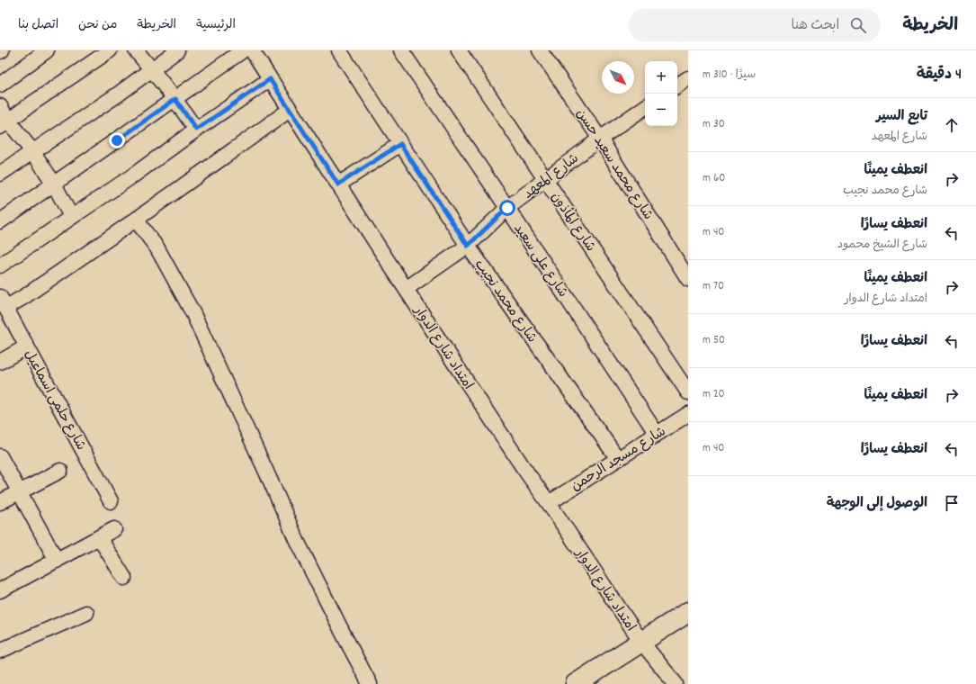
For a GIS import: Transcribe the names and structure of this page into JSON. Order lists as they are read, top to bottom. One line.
{"streets":{"street":["شارع محمد سعيد حسن","شارع المعهد","شارع المأذون","شارع على سعيد","شارع محمد نجيب","امتداد شارع الدوار","شارع حلمى اسماعيل","شارع مسجد الرحمن"]},"crossings":[["شارع محمد سعيد حسن","شارع المعهد"],["شارع المعهد","شارع المأذون"],["شارع المعهد","شارع على سعيد"],["شارع المعهد","شارع محمد نجيب"],["شارع المعهد","امتداد شارع الدوار"],["شارع على سعيد","شارع مسجد الرحمن"],["شارع محمد نجيب","شارع مسجد الرحمن"],["امتداد شارع الدوار","شارع مسجد الرحمن"]],"north":"bottom right","page":{"header":"الخريطة","search":"ابحث هنا","nav":["الرئيسية","الخريطة","من نحن","اتصل بنا"],"heading":["4 دقيقة","سيرًا · 310 m"],"map_buttons":["+","−"],"list":[["تابع السير","شارع المعهد","30 m"],["انعطف يمينًا","شارع محمد نجيب","60 m"],["انعطف يسارًا","شارع الشيخ محمود","40 m"],["انعطف يمينًا","امتداد شارع الدوار","70 m"],["انعطف يسارًا","50 m"],["انعطف يمينًا","20 m"],["انعطف يسارًا","40 m"],"الوصول إلى الوجهة"]}}
